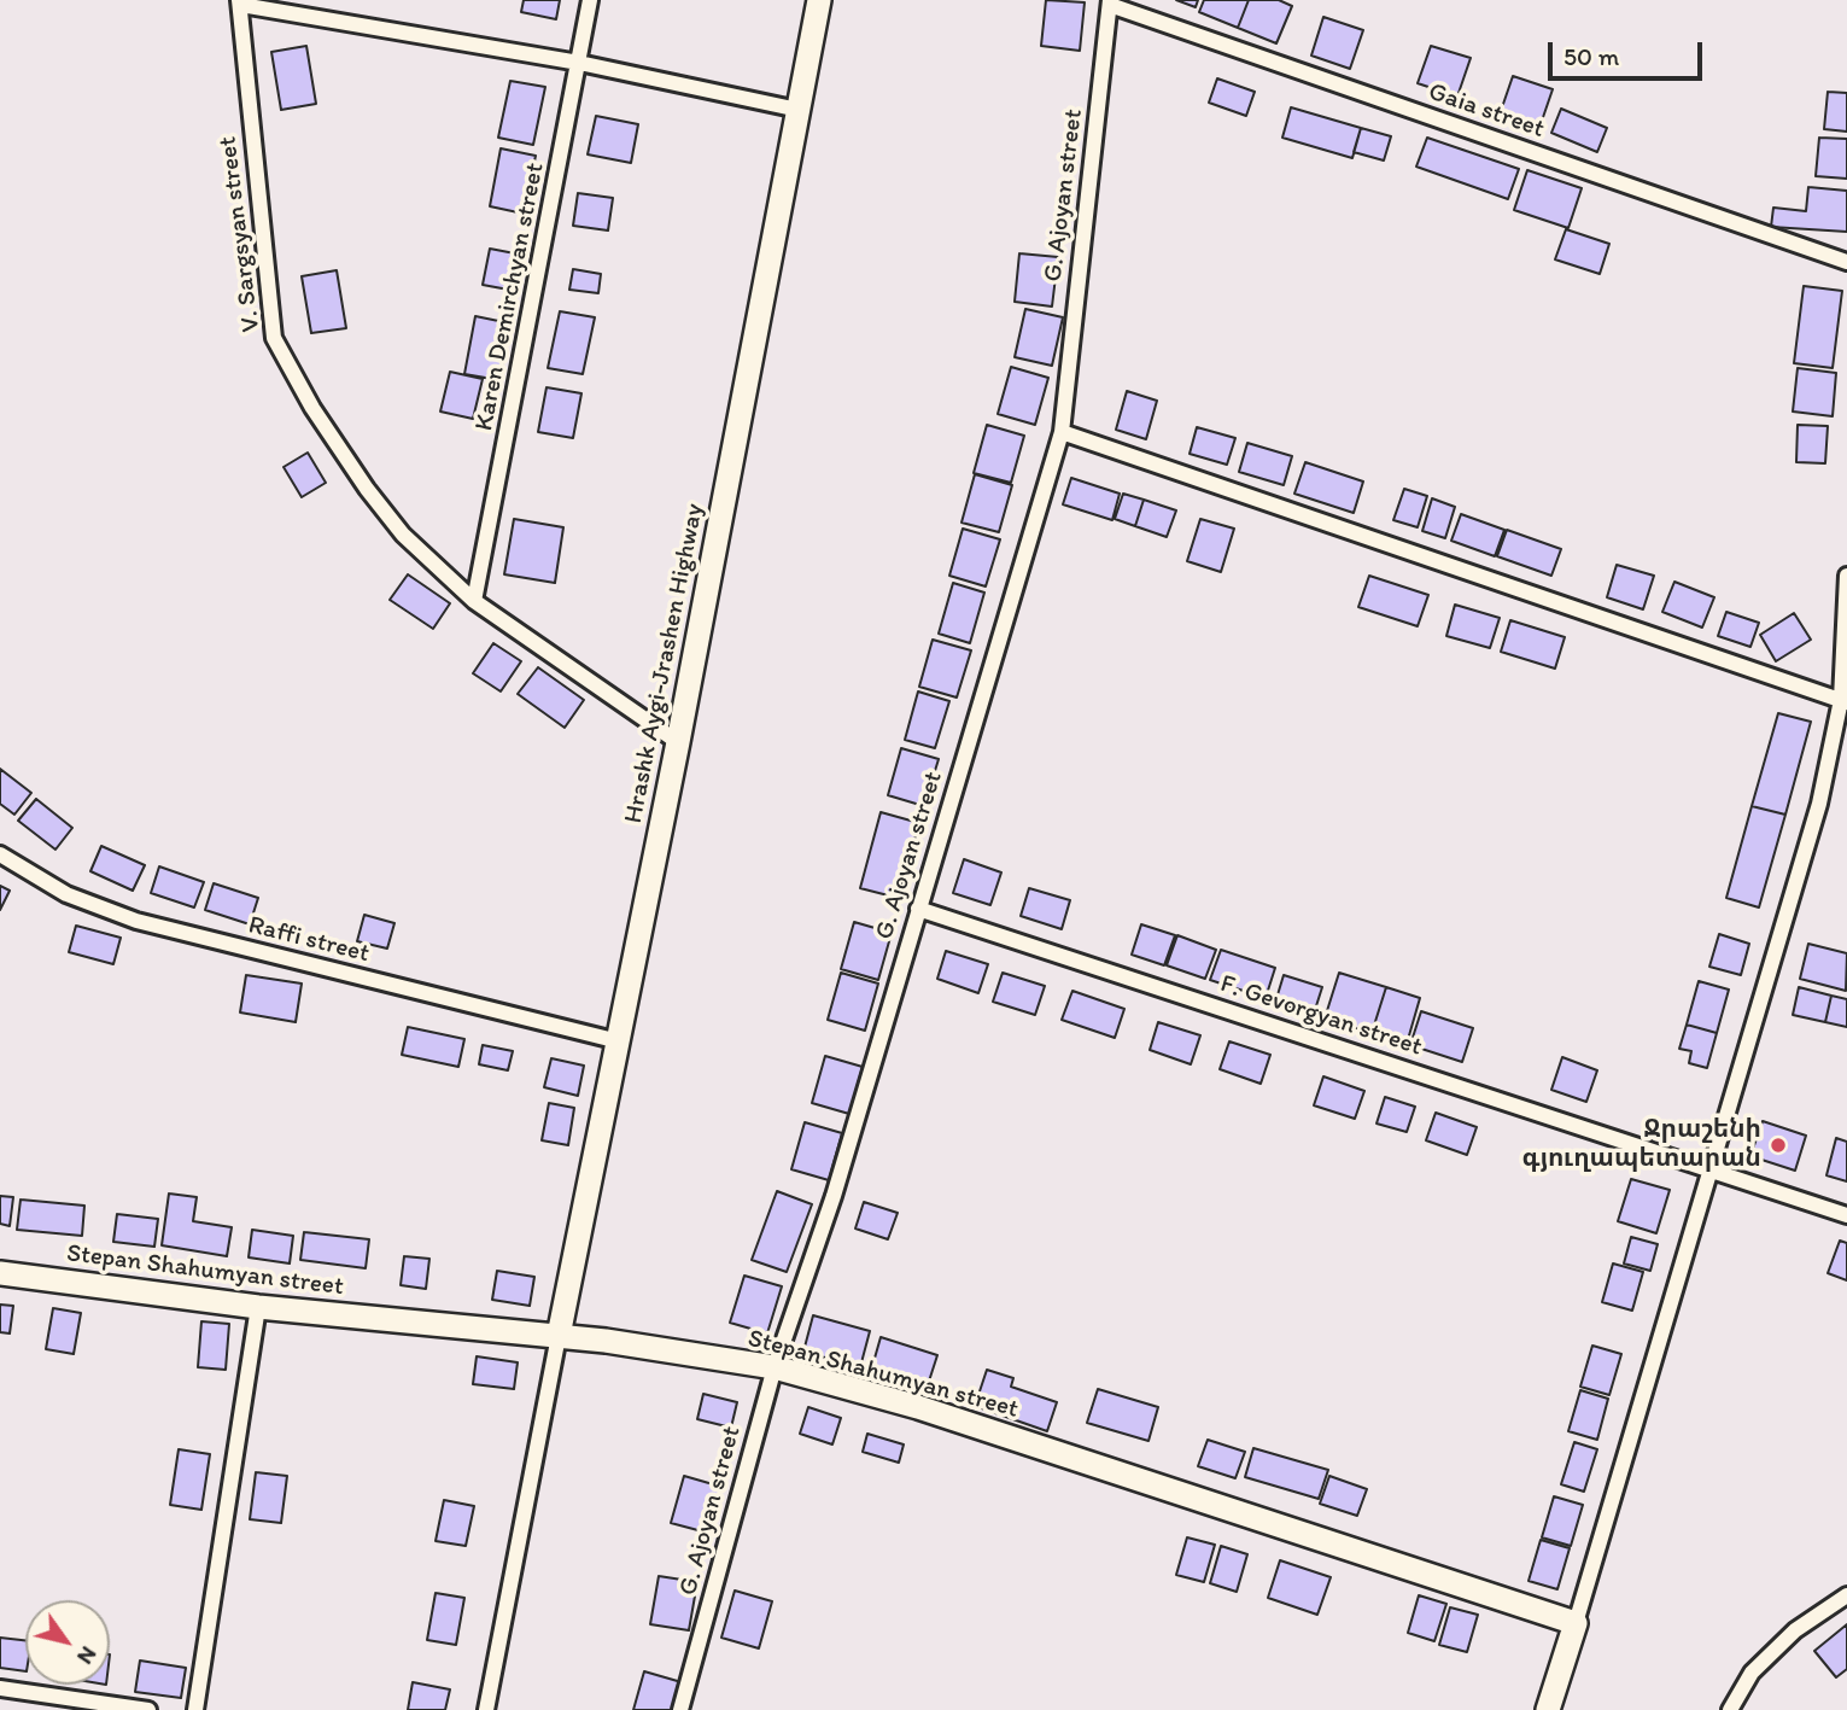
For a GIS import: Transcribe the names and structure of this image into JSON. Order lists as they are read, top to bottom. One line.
{"streets":{"main road":["Hrashk Aygi-Jrashen Highway","Stepan Shahumyan street"],"street":["Gaia street","G. Ajoyan street","V. Sargsyan street","Karen Demirchyan street","Raffi street","F. Gevorgyan street"]},"crossings":[["Gaia street","G. Ajoyan street"],["G. Ajoyan street","F. Gevorgyan street"],["G. Ajoyan street","Stepan Shahumyan street"],["V. Sargsyan street","Karen Demirchyan street"],["V. Sargsyan street","Hrashk Aygi-Jrashen Highway"],["Hrashk Aygi-Jrashen Highway","Raffi street"],["Hrashk Aygi-Jrashen Highway","Stepan Shahumyan street"]],"places":["Ջրաշենի գյուղապետարան"],"scale_bar":"50 m","north":"bottom right"}
